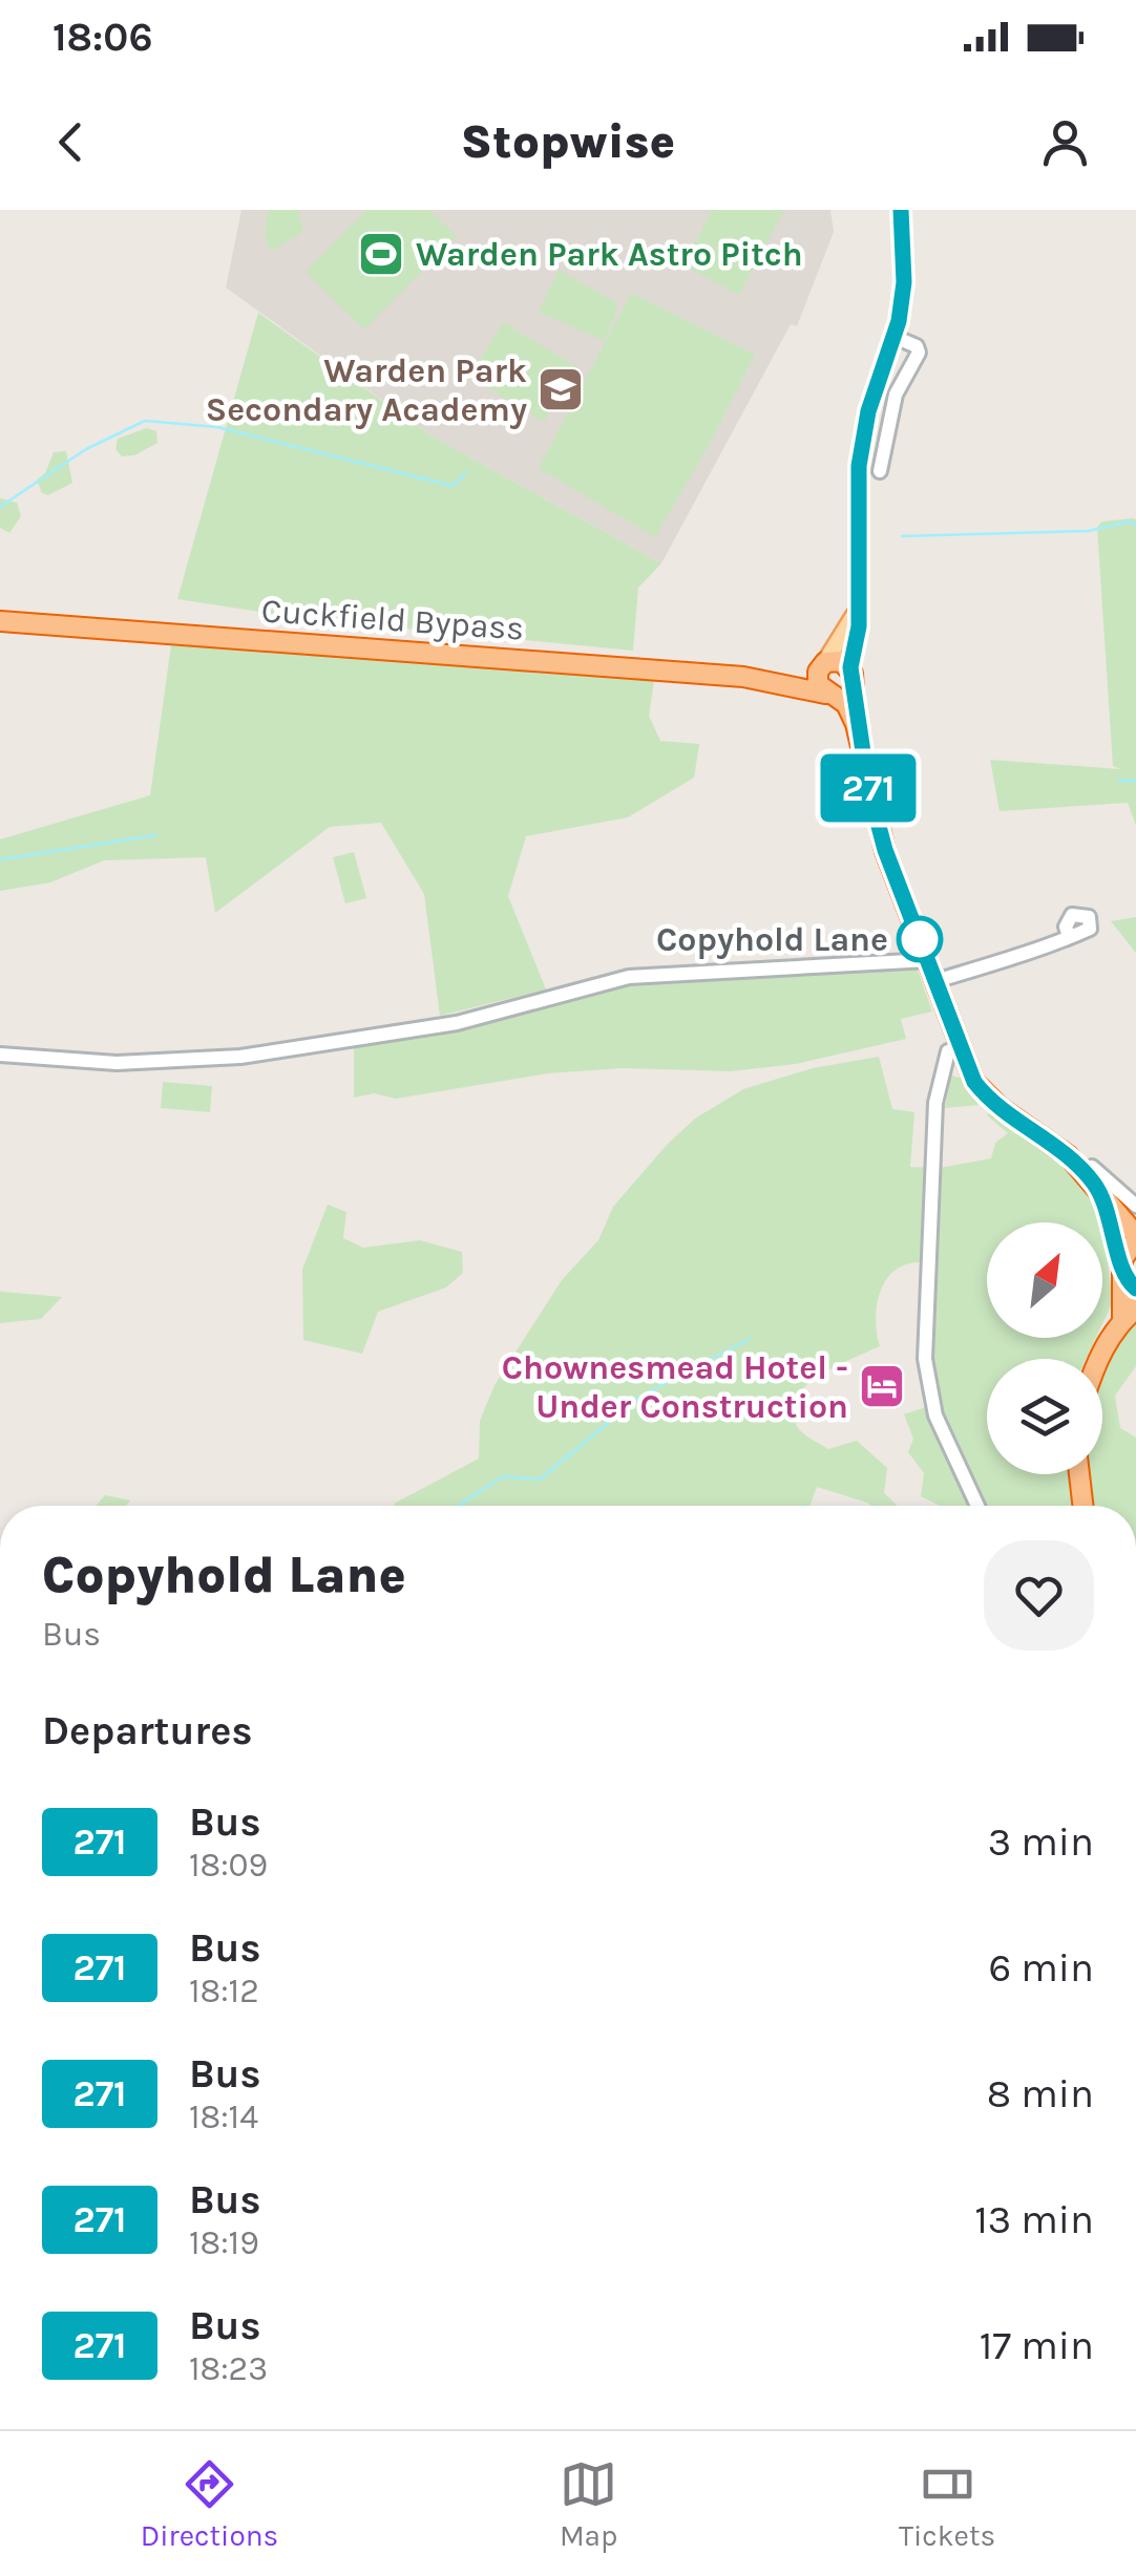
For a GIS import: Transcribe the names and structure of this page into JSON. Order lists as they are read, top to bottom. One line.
{"streets":{"highway":["Cuckfield Bypass"]},"places":{"sports":["Warden Park Astro Pitch"],"school or university":["Warden Park Secondary Academy"],"other":["Copyhold Lane"],"hotel":["Chownesmead Hotel - Under Construction"]},"lines":["bus line 271"],"north":"top right","page":{"status":"18:06","header":"Stopwise","on_map":"271","heading":[["Copyhold Lane","Bus"],"Departures"],"list":[{"mark":"271","name":"Bus","note":"18:09","value":"3 min"},{"mark":"271","name":"Bus","note":"18:12","value":"6 min"},{"mark":"271","name":"Bus","note":"18:14","value":"8 min"},{"mark":"271","name":"Bus","note":"18:19","value":"13 min"},{"mark":"271","name":"Bus","note":"18:23","value":"17 min"}],"tabs":["Directions","Map","Tickets"]}}
